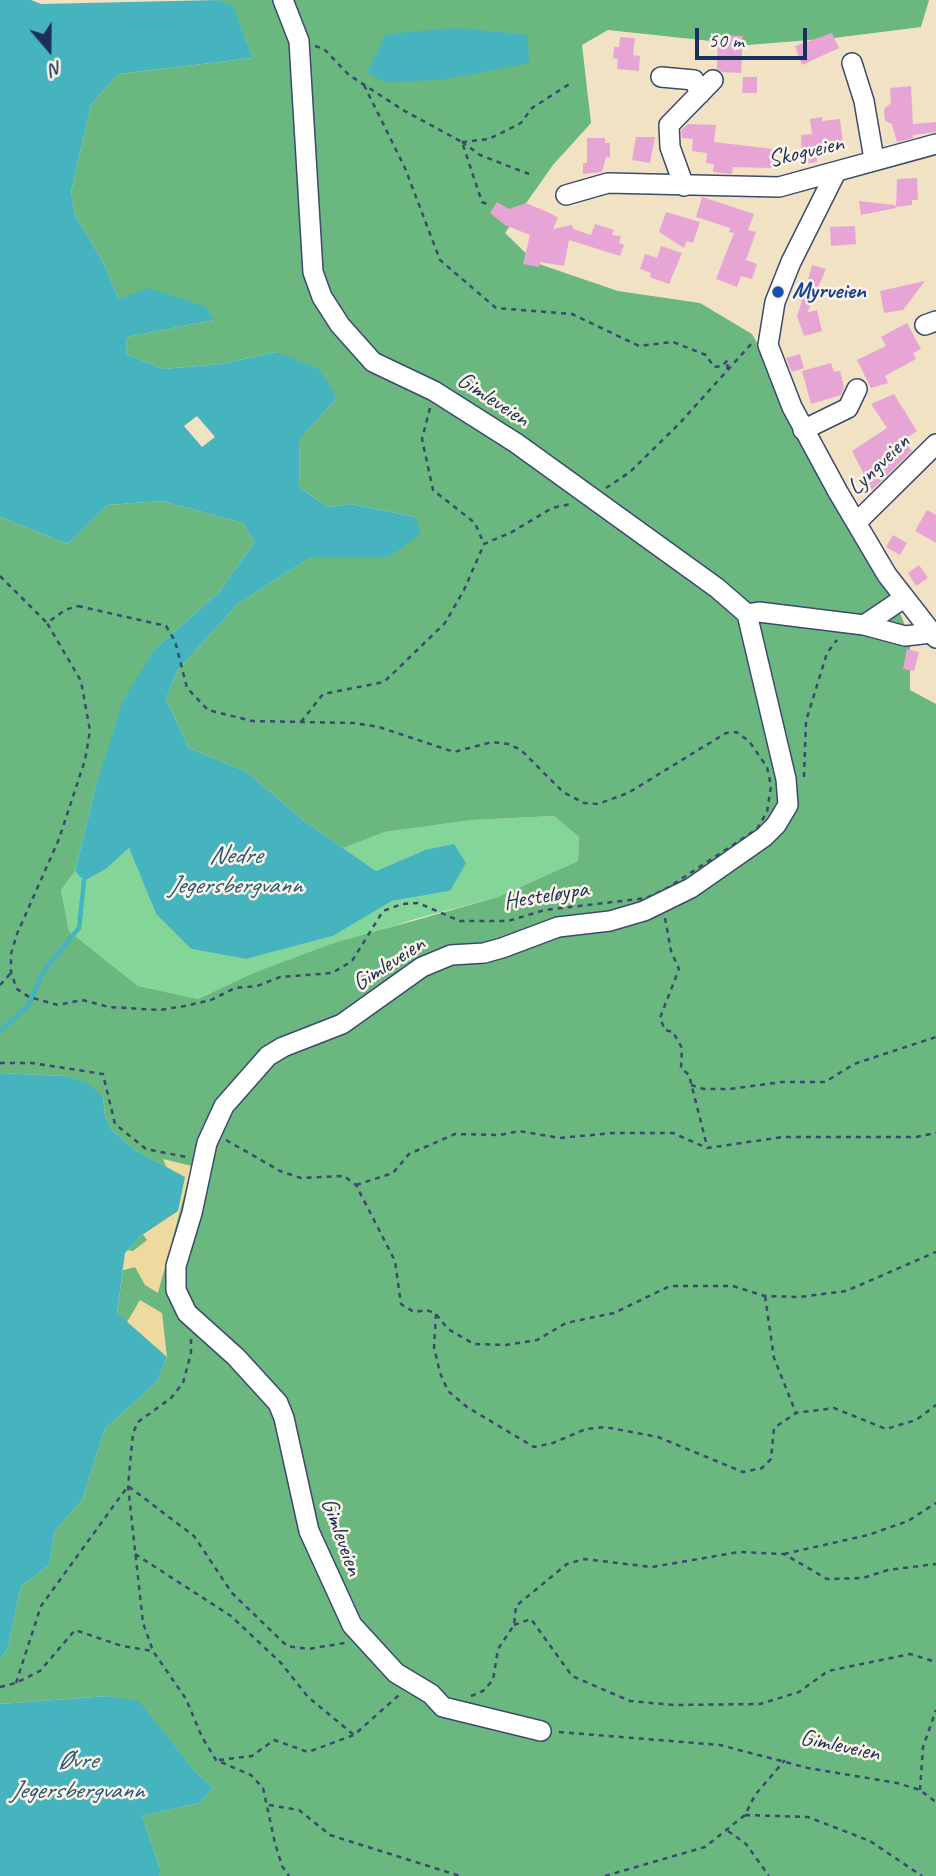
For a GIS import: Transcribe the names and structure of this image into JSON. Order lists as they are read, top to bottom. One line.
{"streets":{"street":["Skogveien","Gimleveien","Lyngveien"],"path":["Hesteløypa"]},"water":["Nedre Jegersbergvann","Øvre Jegersbergvann"],"places":["Myrveien"],"scale_bar":"50 m","north":"bottom"}
